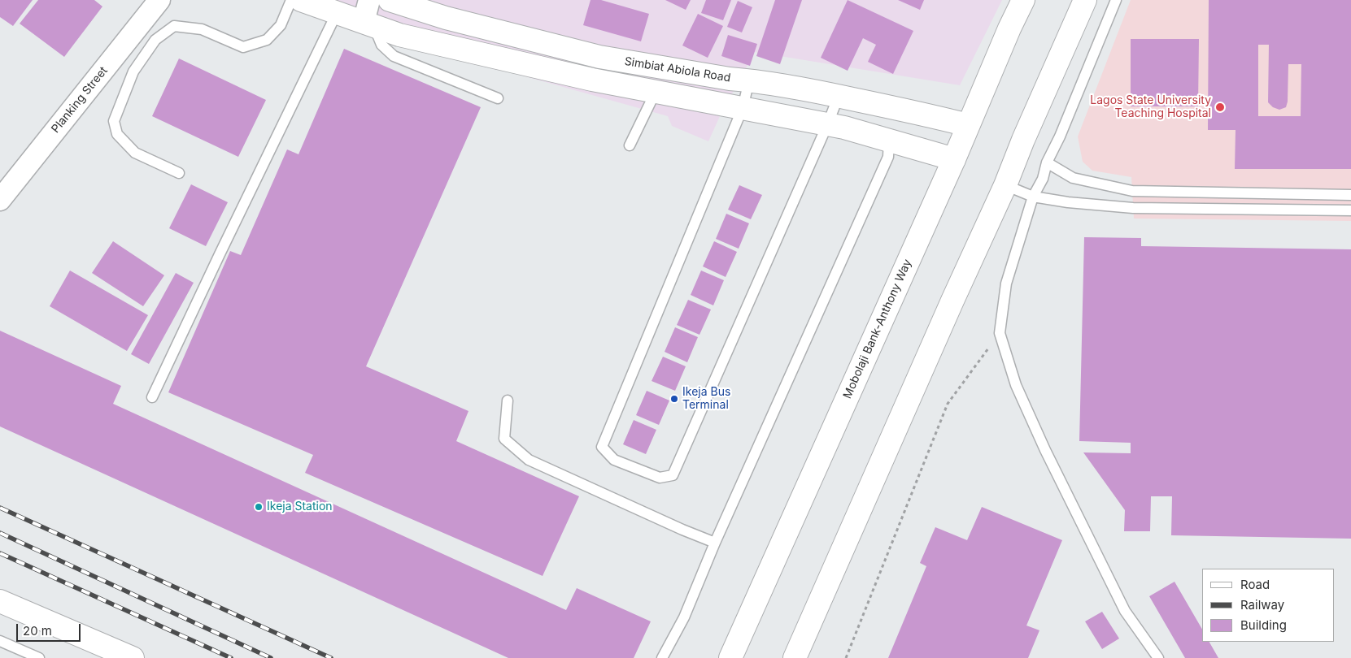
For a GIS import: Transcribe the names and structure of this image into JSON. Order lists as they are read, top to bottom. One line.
{"streets":{"main road":["Simbiat Abiola Road","Mobolaji Bank-Anthony Way"],"street":["Planking Street"]},"crossings":[["Simbiat Abiola Road","Mobolaji Bank-Anthony Way"]],"places":["Lagos State University Teaching Hospital","Ikeja Bus Terminal","Ikeja Station"],"legend":["Road","Railway","Building"],"scale_bar":"20 m"}
